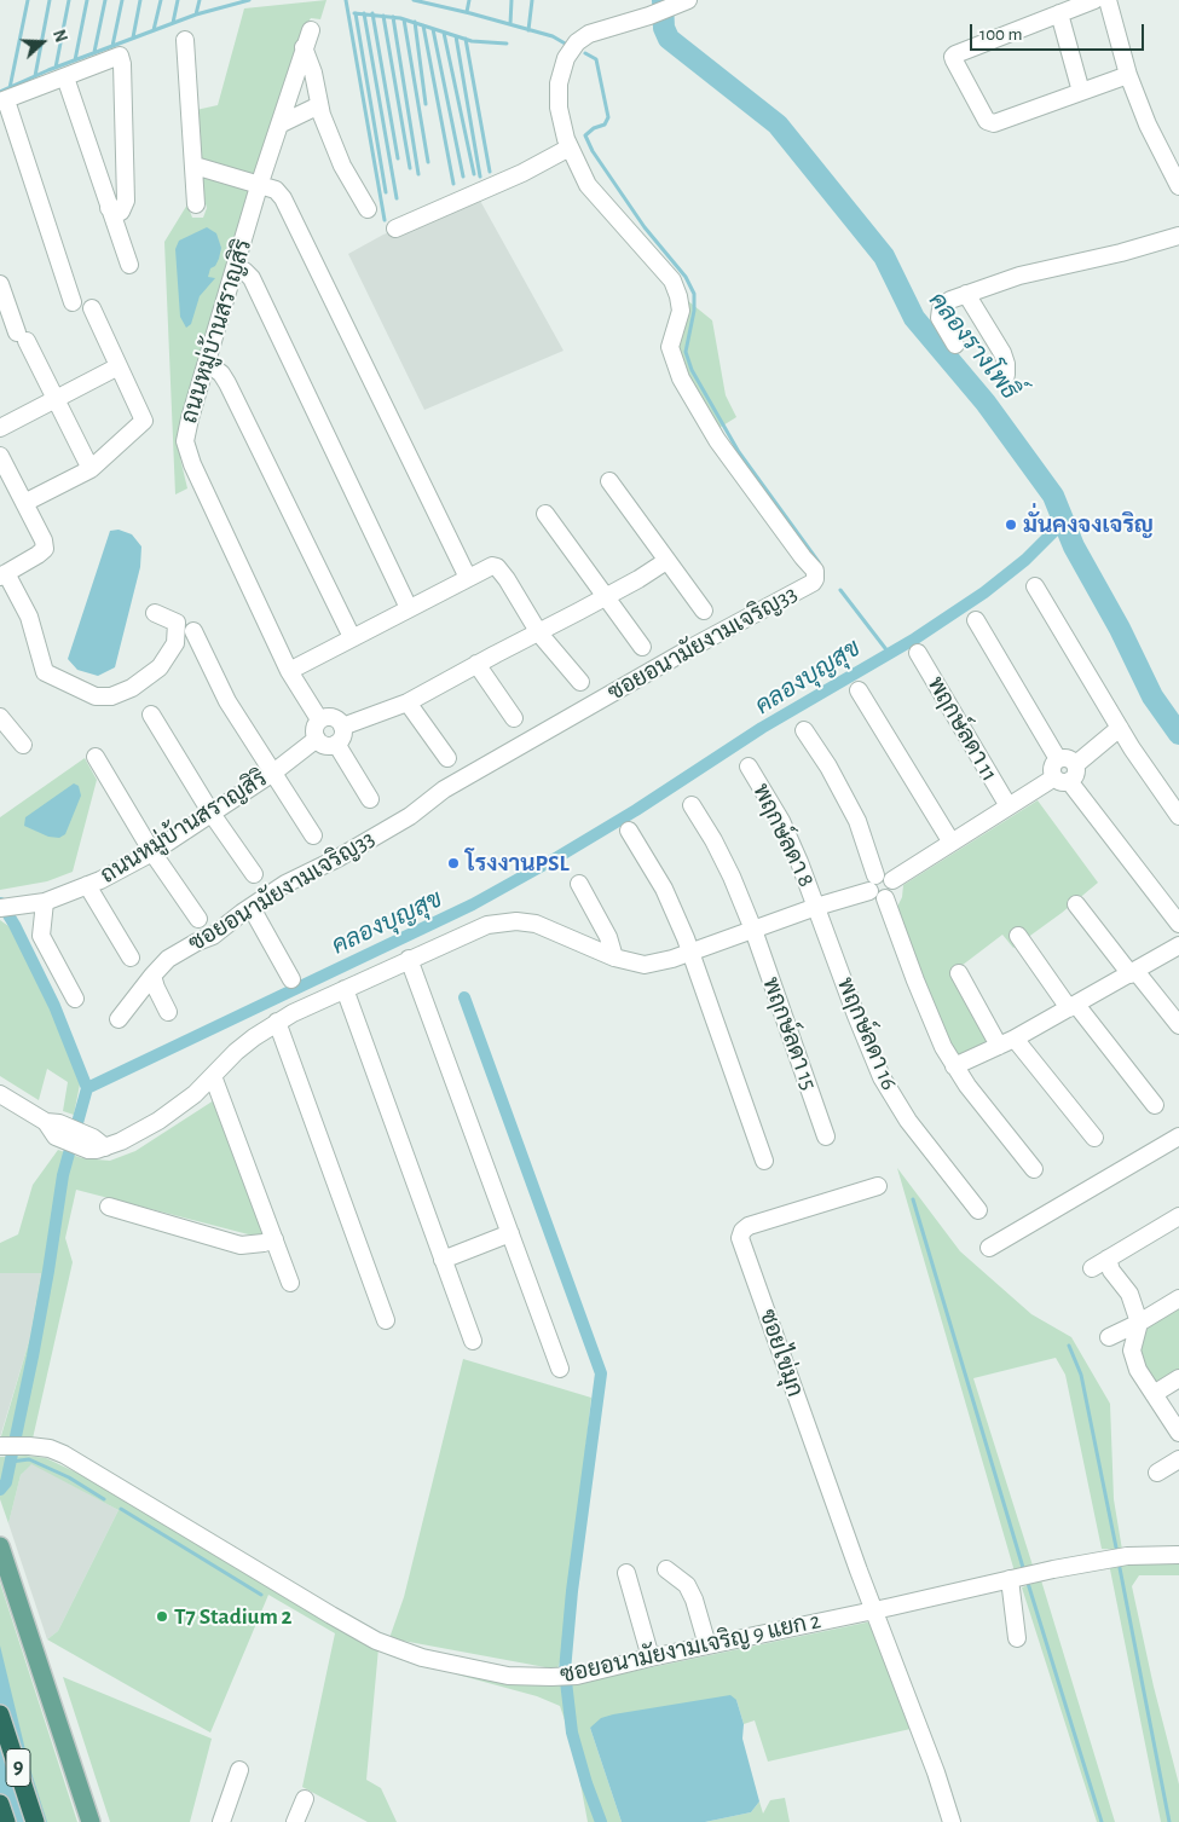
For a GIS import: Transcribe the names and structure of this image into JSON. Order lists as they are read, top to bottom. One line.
{"streets":{"highway":["9"],"street":["ถนนหมู่บ้านสราญสิริ","ซอยอนามัยงามเจริญ33","พฤกษ์ลดา 11","พฤกษ์ลดา 8","พฤกษ์ลดา 15","พฤกษ์ลดา 16","ซอยไข่มุก","ซอยอนามัยงามเจริญ 9 แยก 2"]},"crossings":[["พฤกษ์ลดา 8","พฤกษ์ลดา 16"],["ซอยไข่มุก","ซอยอนามัยงามเจริญ 9 แยก 2"]],"water":["คลองรางโพธิ์","คลองบุญสุข"],"places":["มั่นคงจงเจริญ","โรงงานPSL","T7 Stadium 2"],"scale_bar":"100 m","north":"right"}
